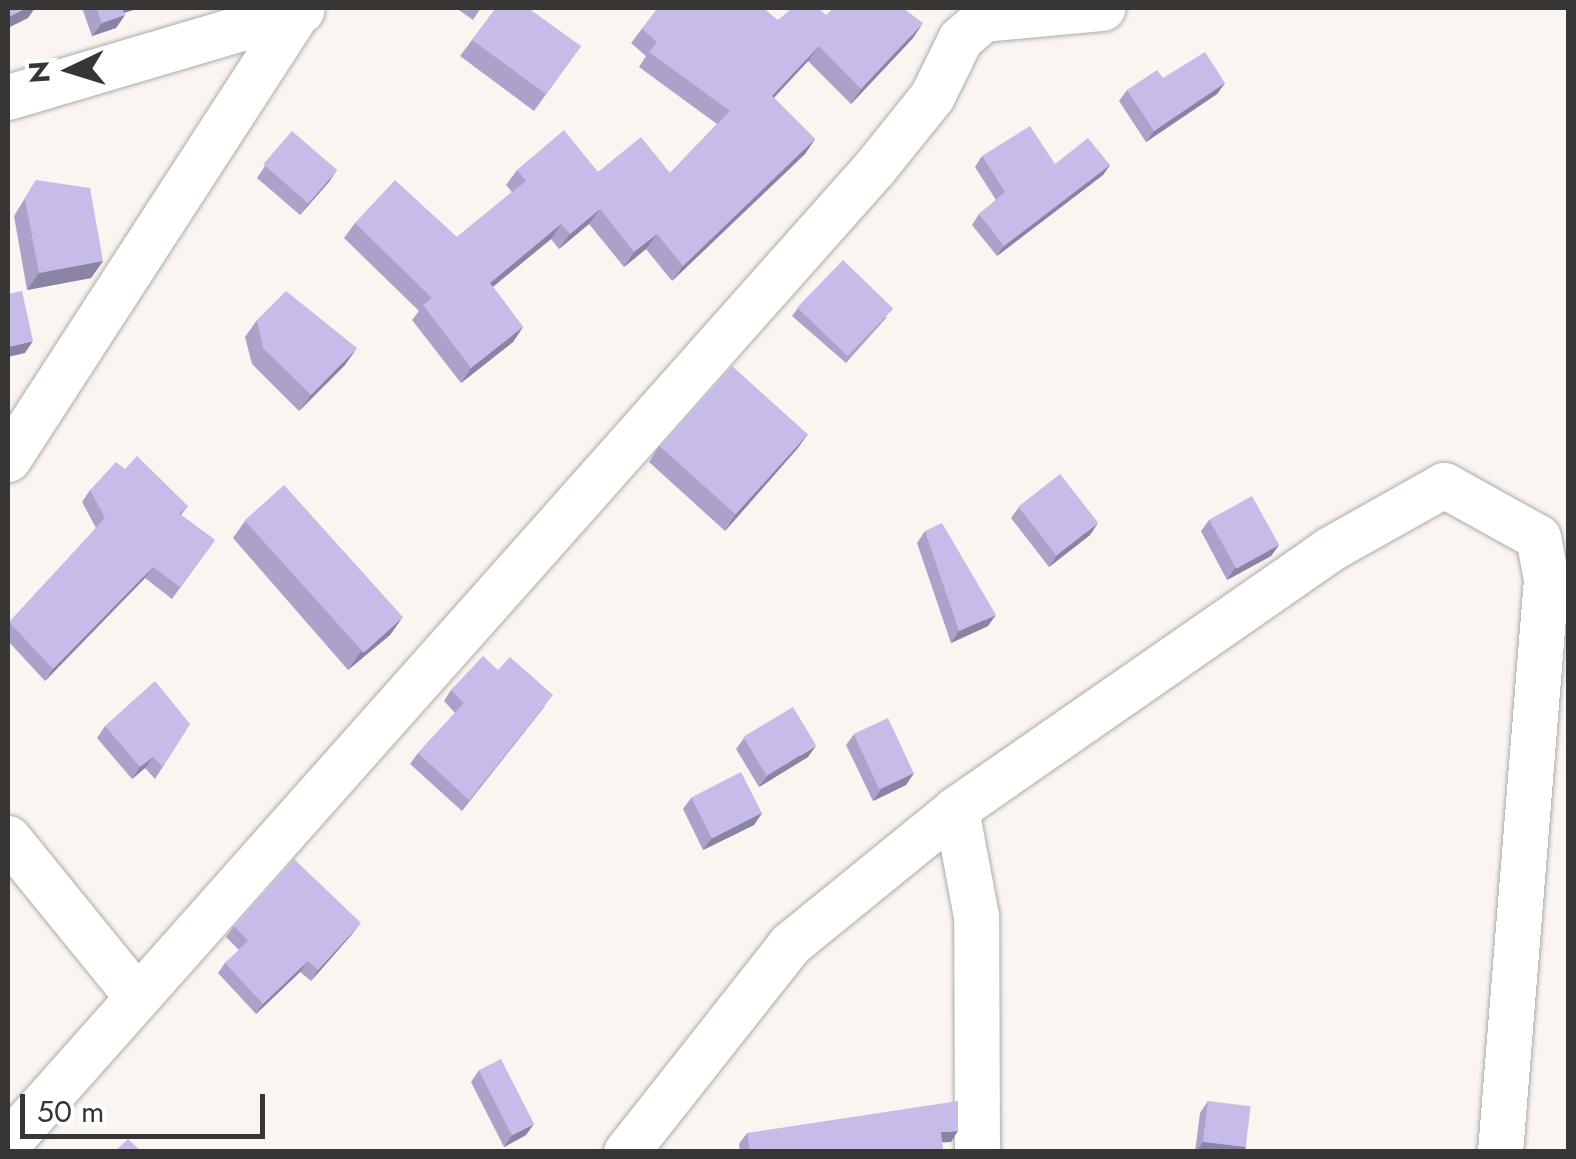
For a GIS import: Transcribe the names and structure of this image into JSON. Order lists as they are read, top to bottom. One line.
{"scale_bar":"50 m","north":"left"}
